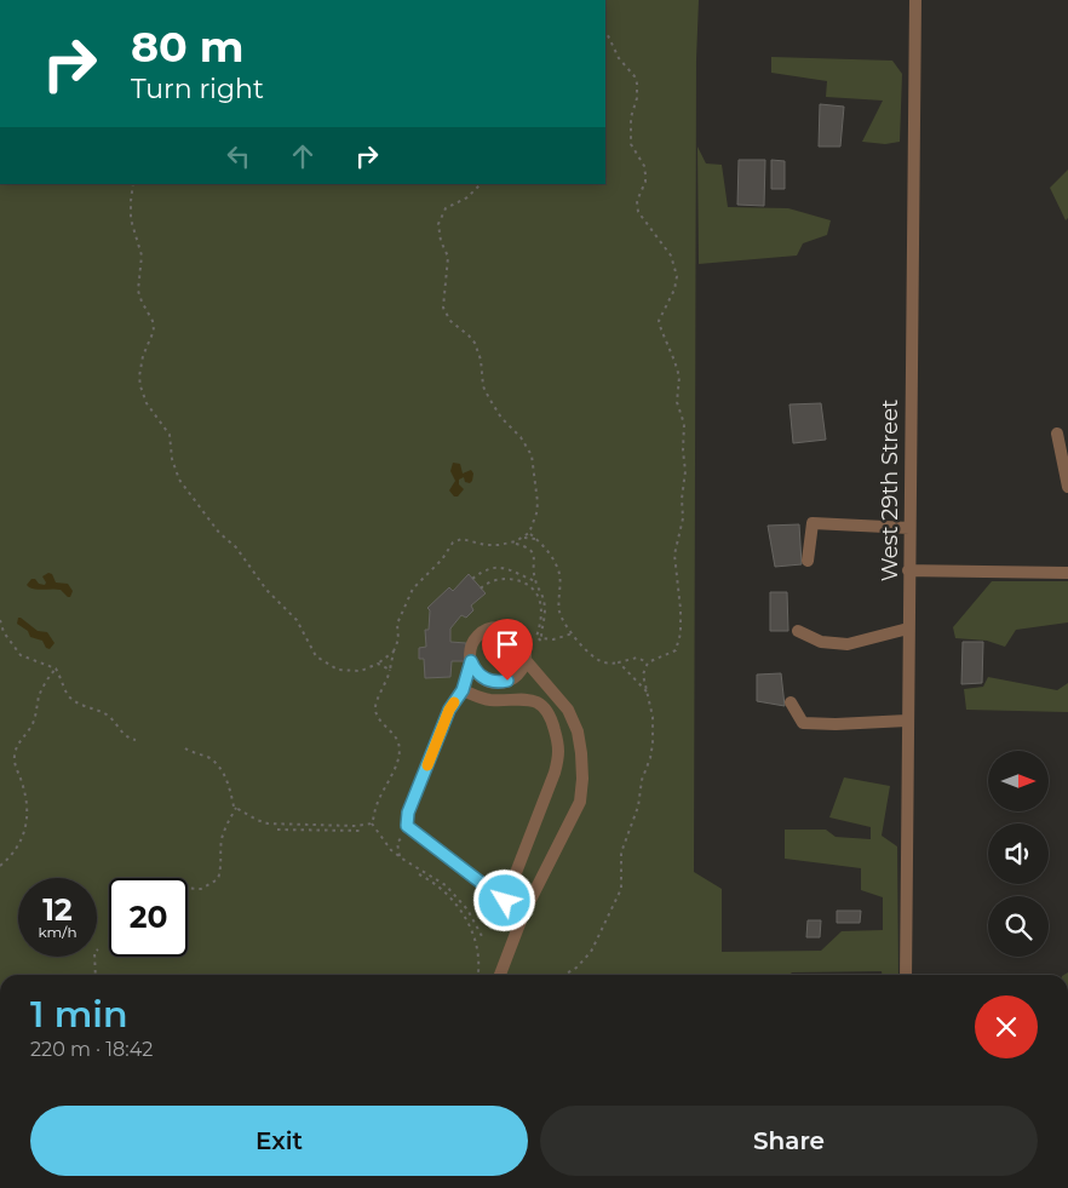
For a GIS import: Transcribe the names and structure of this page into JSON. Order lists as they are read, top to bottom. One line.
{"streets":{"street":["West 29th Street"]},"north":"right","page":{"turn":["80 m","Turn right"],"speed":"12 km/h","limit":"20","heading":["1 min","220 m · 18:42"],"buttons":["Exit","Share"]}}
